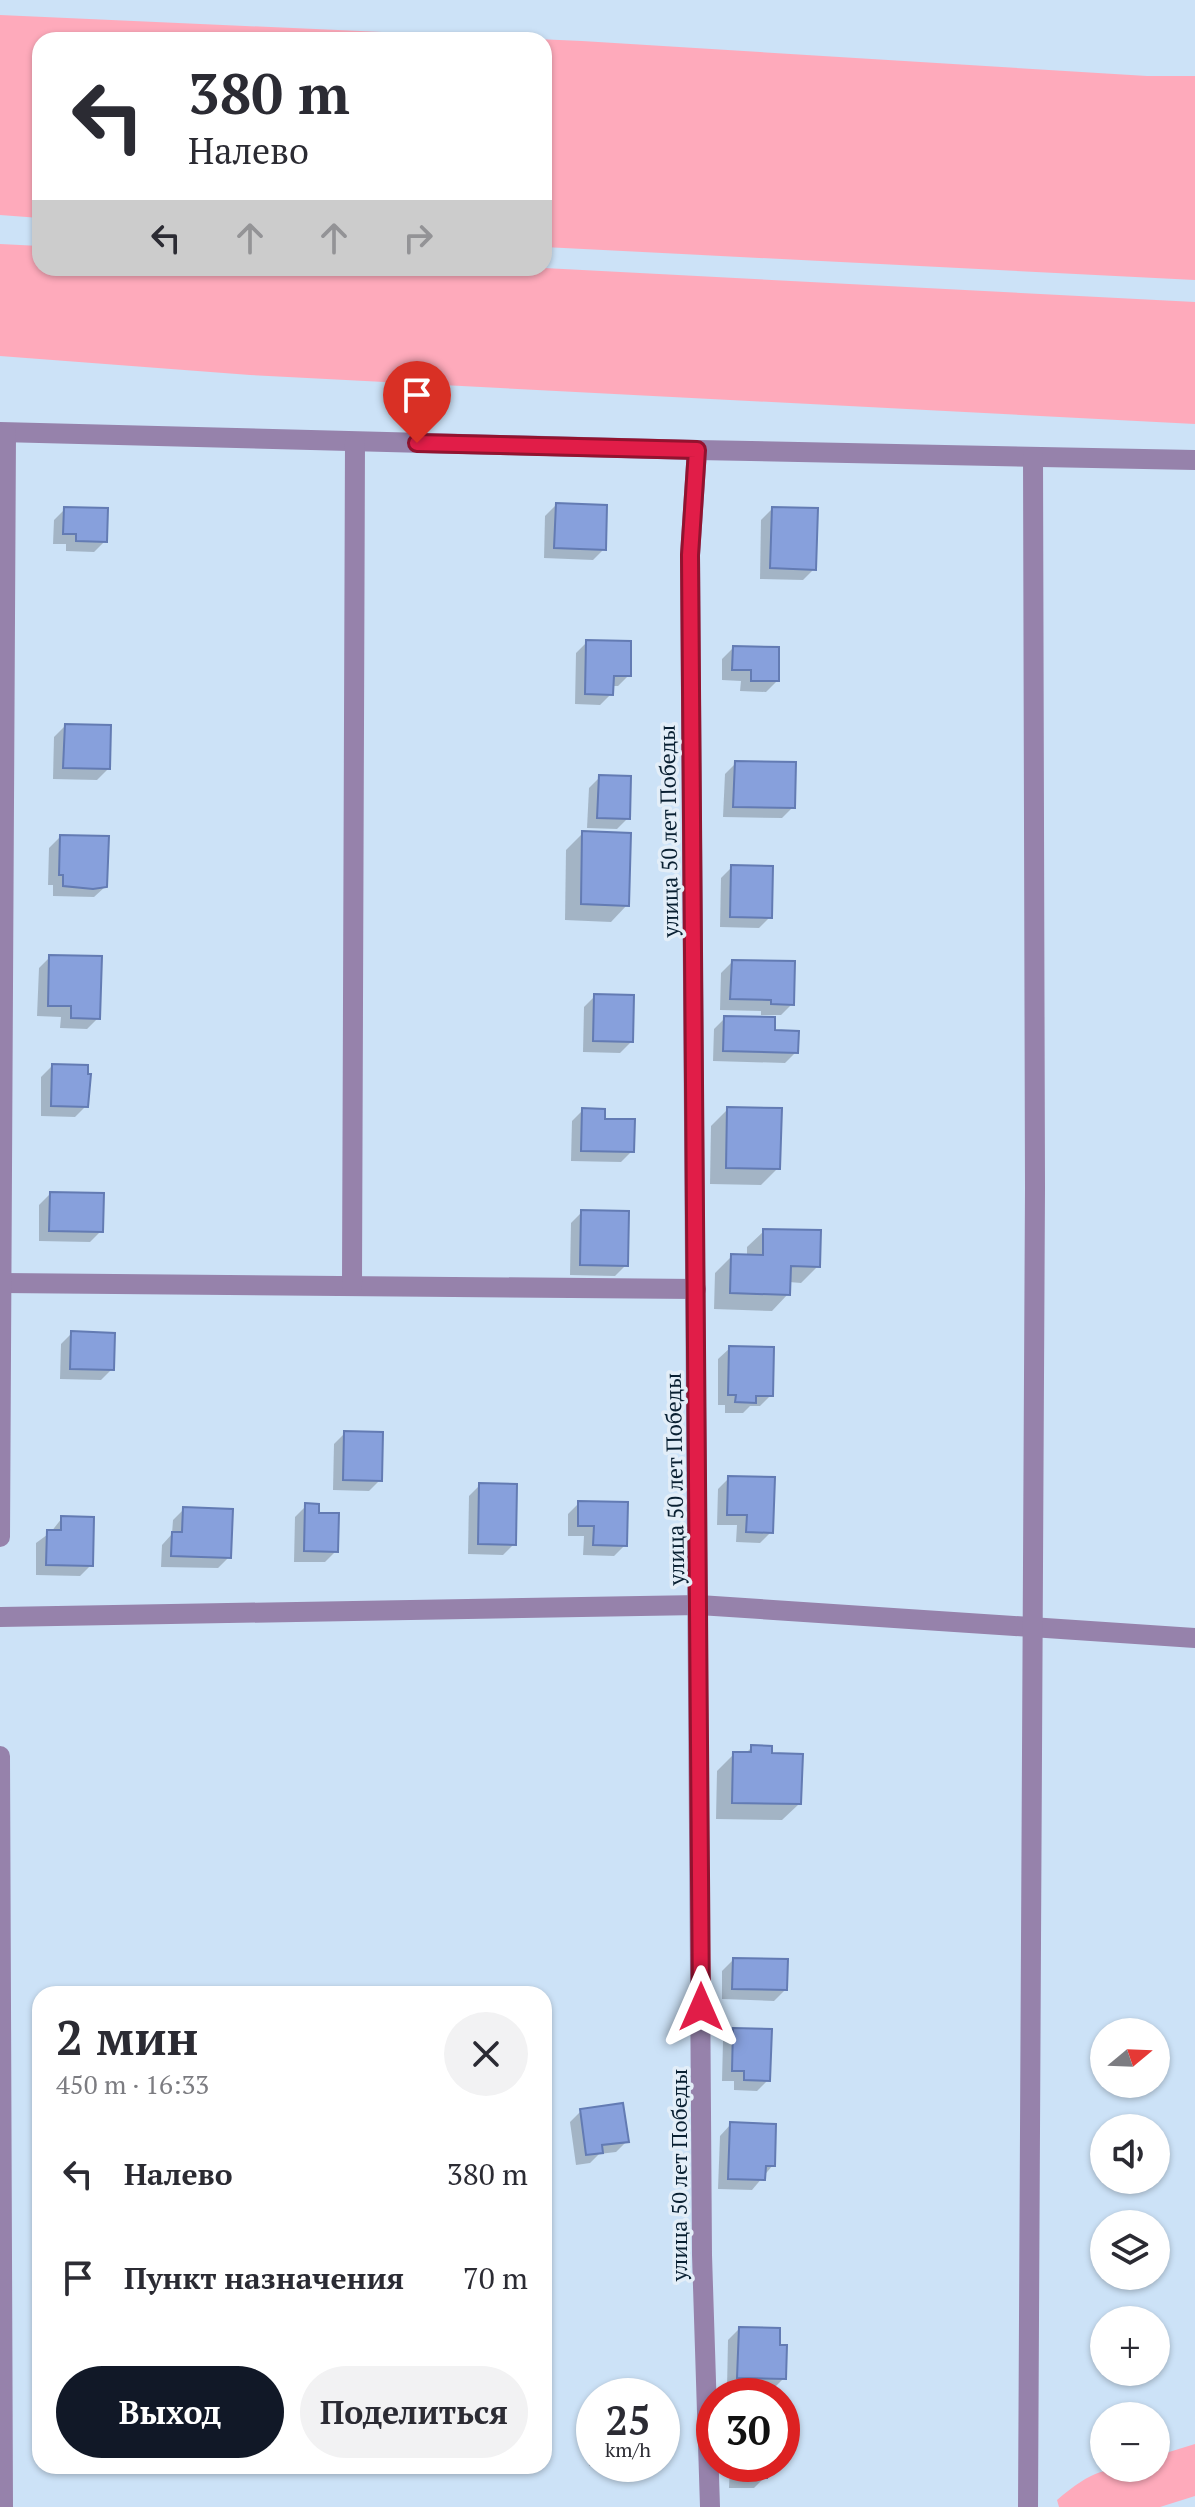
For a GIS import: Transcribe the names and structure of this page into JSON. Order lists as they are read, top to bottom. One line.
{"streets":{"street":["улица 50 лет Победы"]},"north":"right","page":{"turn":["380 m","Налево"],"heading":["2 мин","450 m · 16:33"],"map_buttons":["+","−"],"list":[{"name":"Налево","value":"380 m"},{"name":"Пункт назначения","value":"70 m"}],"buttons":["Выход","Поделиться"],"speed":"25 km/h","limit":"30"}}
